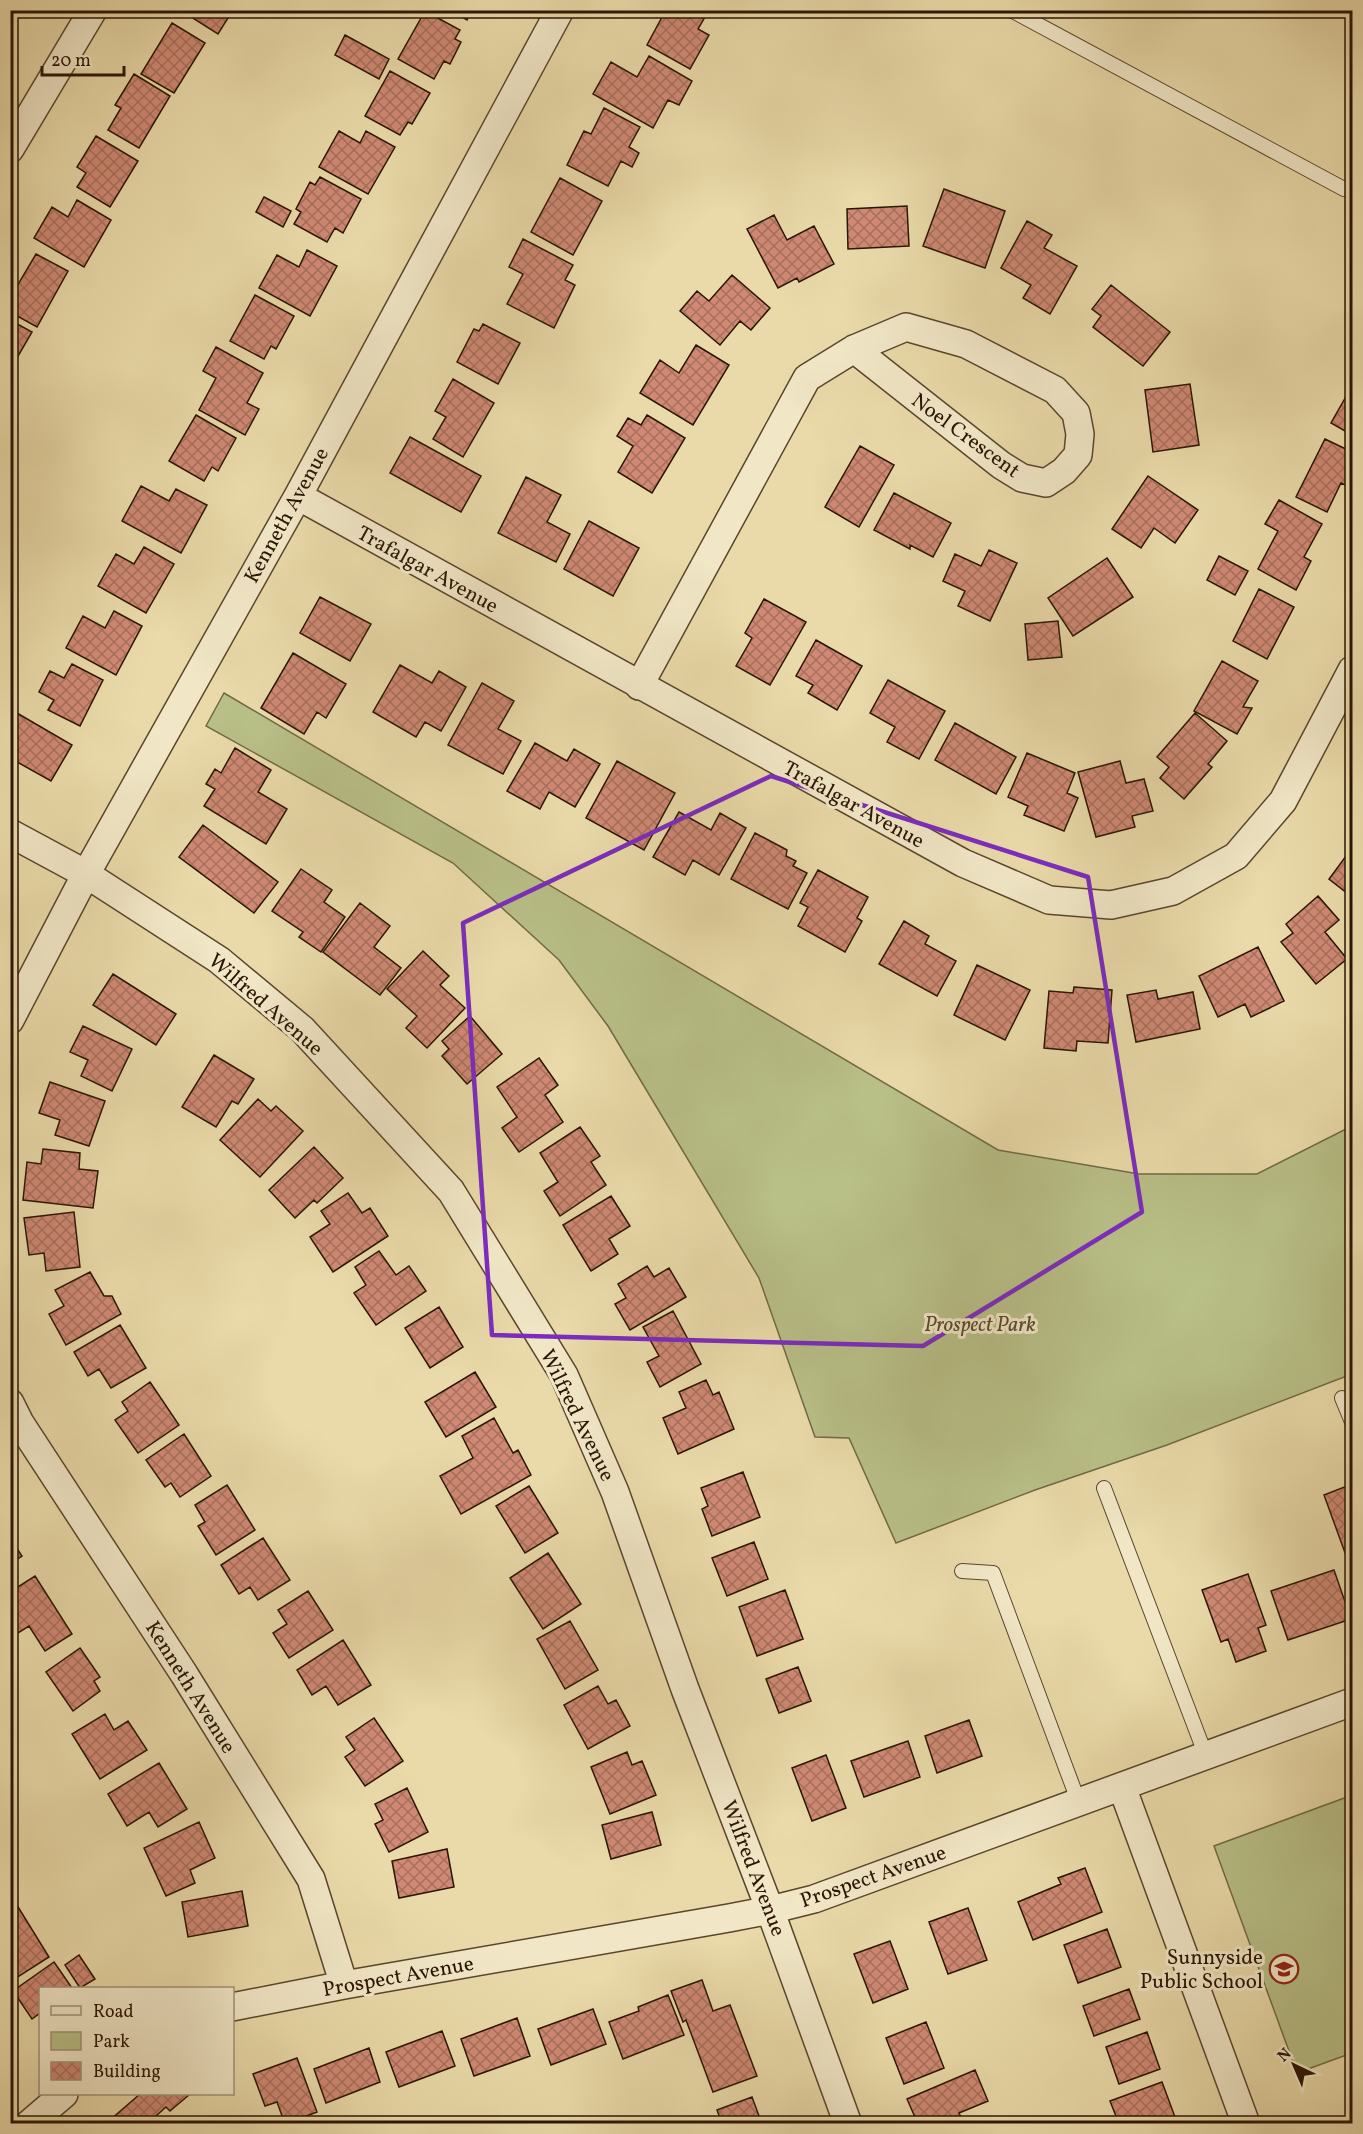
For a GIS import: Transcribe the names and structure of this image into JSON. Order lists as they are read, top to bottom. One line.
{"streets":{"street":["Noel Crescent","Kenneth Avenue","Trafalgar Avenue","Wilfred Avenue","Prospect Avenue"]},"crossings":[["Noel Crescent","Trafalgar Avenue"],["Kenneth Avenue","Trafalgar Avenue"],["Kenneth Avenue","Wilfred Avenue"],["Kenneth Avenue","Prospect Avenue"],["Wilfred Avenue","Prospect Avenue"]],"parks":["Prospect Park"],"places":{"school or university":["Sunnyside Public School"]},"legend":["Road","Park","Building"],"scale_bar":"20 m","north":"top left"}
